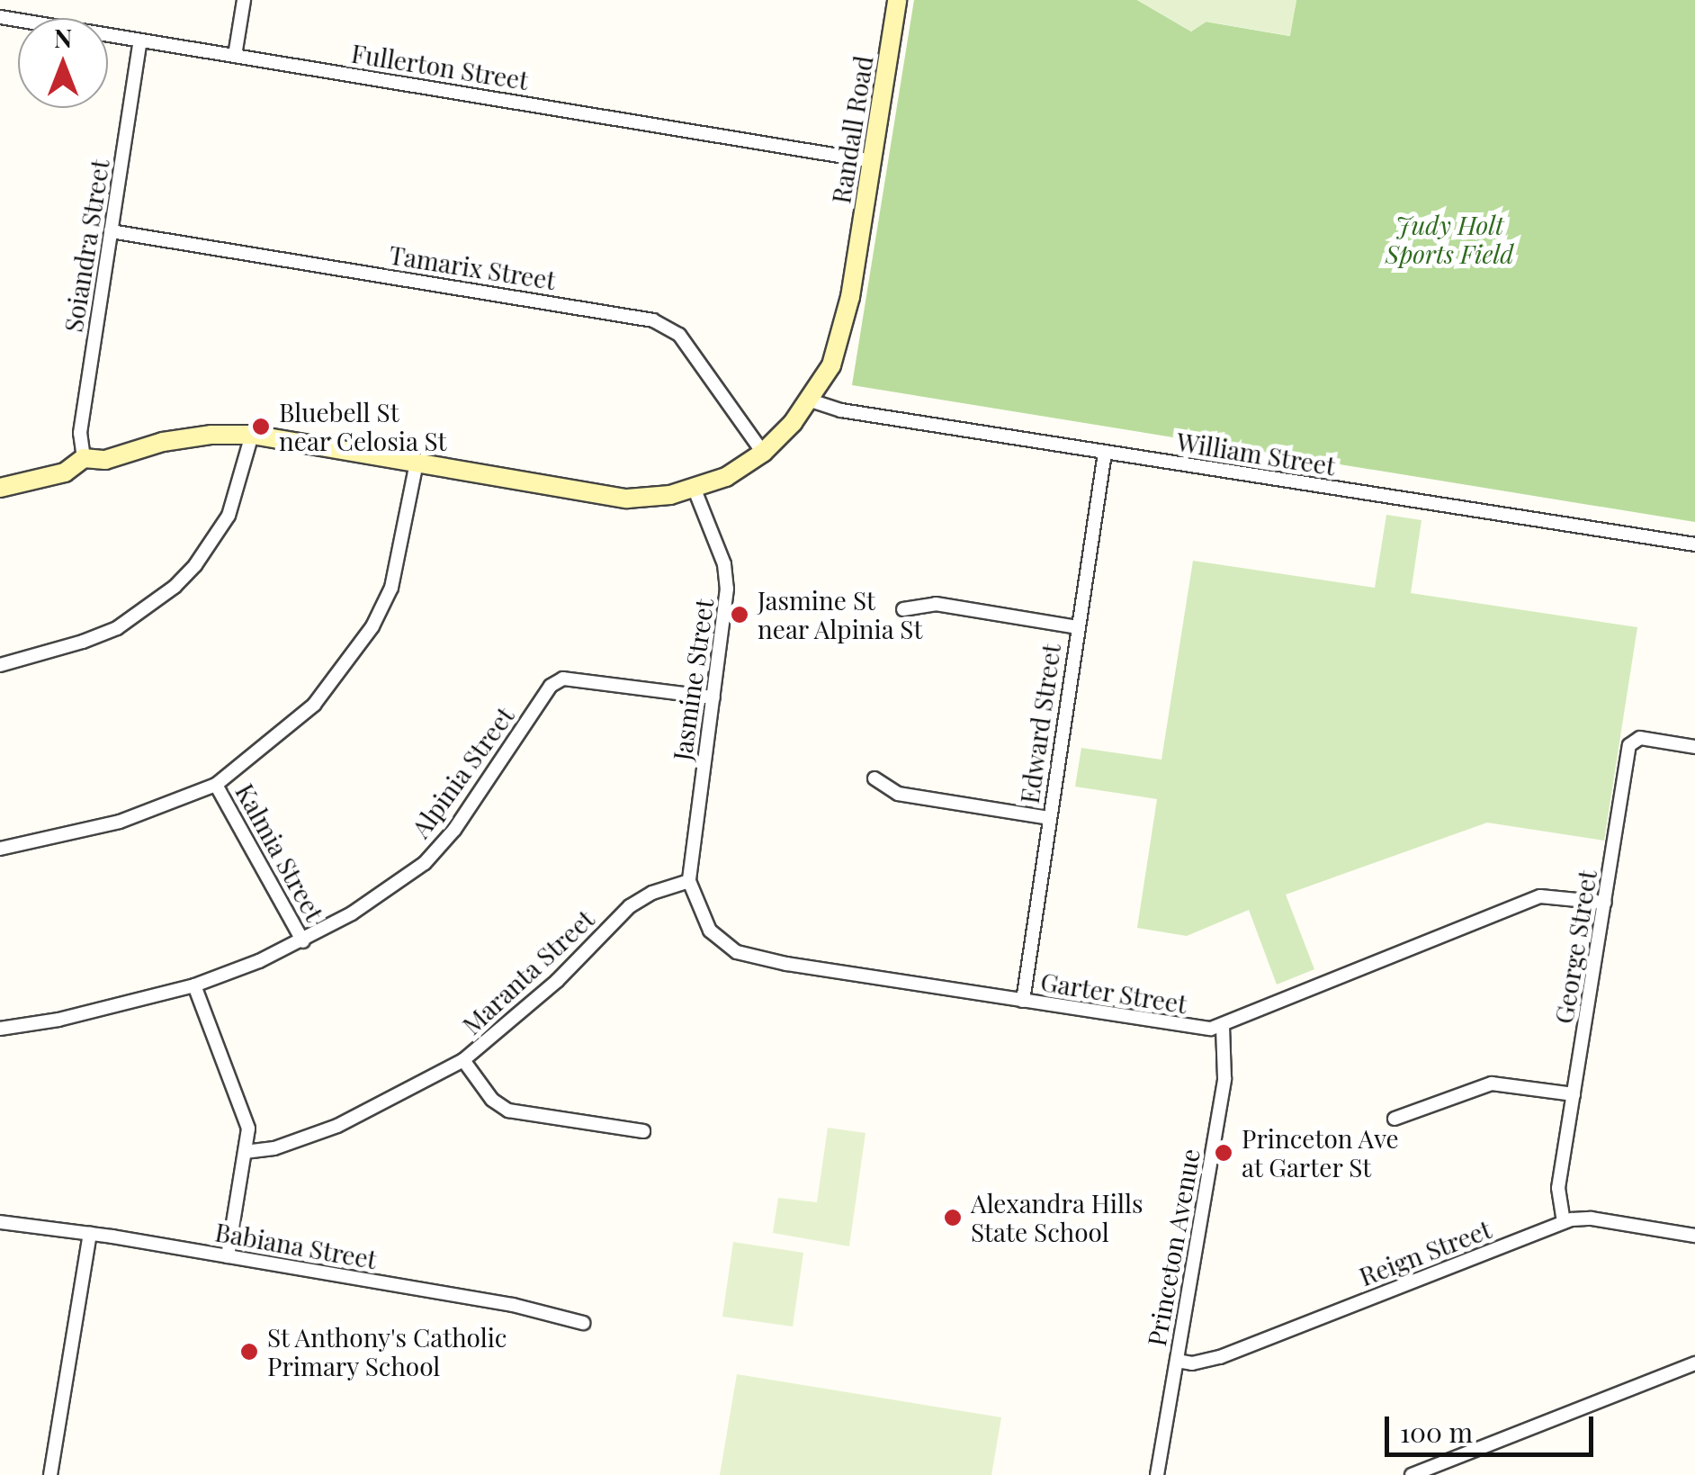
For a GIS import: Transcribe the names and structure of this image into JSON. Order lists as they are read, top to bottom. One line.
{"streets":{"street":["Fullerton Street","Randall Road","Soiandra Street","Tamarix Street","William Street","Jasmine Street","Edward Street","Alpinia Street","Kalmia Street","George Street","Maranta Street","Garter Street","Babiana Street","Princeton Avenue","Reign Street"]},"crossings":[["Fullerton Street","Randall Road"],["Fullerton Street","Soiandra Street"],["Randall Road","Soiandra Street"],["Randall Road","Tamarix Street"],["Randall Road","William Street"],["Randall Road","Jasmine Street"],["Soiandra Street","Tamarix Street"],["William Street","Edward Street"],["Jasmine Street","Alpinia Street"],["Jasmine Street","Maranta Street"],["Jasmine Street","Garter Street"],["Edward Street","Garter Street"],["Alpinia Street","Kalmia Street"],["George Street","Garter Street"],["George Street","Reign Street"],["Maranta Street","Garter Street"],["Garter Street","Princeton Avenue"],["Princeton Avenue","Reign Street"]],"parks":["Judy Holt Sports Field"],"places":["Bluebell St near Celosia St","Jasmine St near Alpinia St","Princeton Ave at Garter St","Alexandra Hills State School","St Anthony's Catholic Primary School"],"scale_bar":"100 m","north":"top"}
